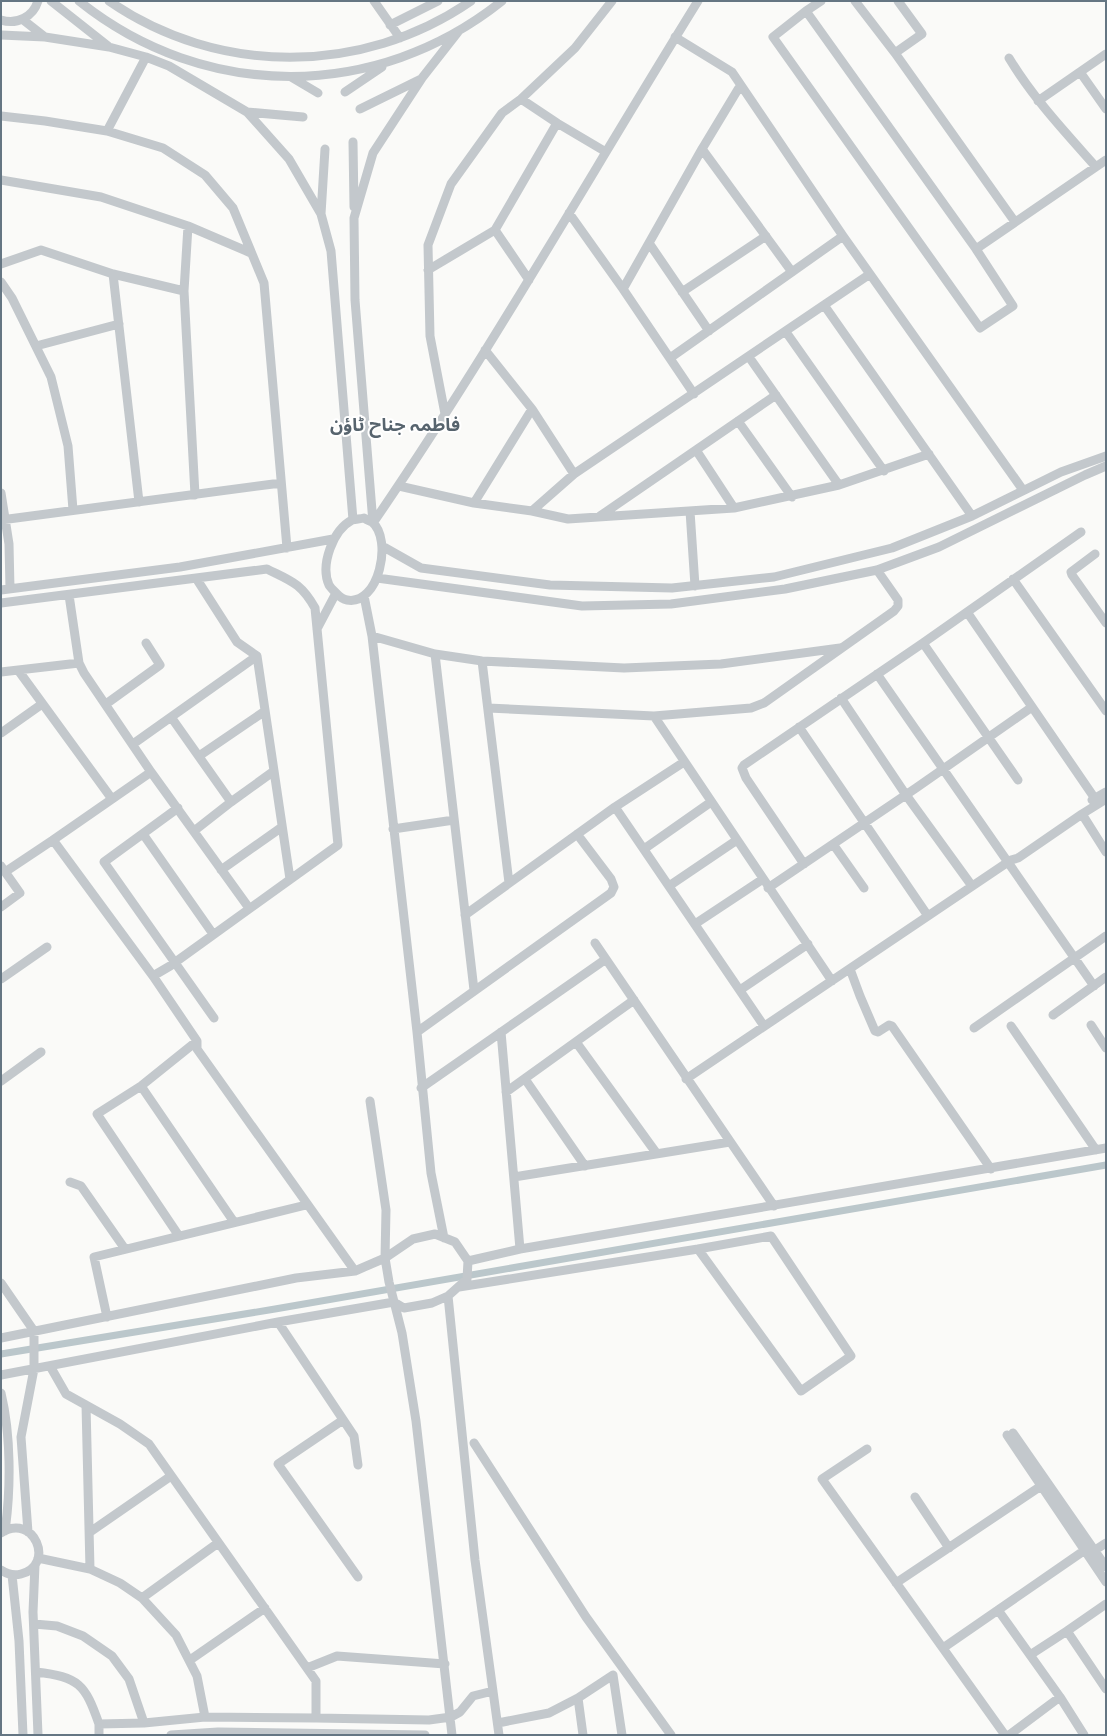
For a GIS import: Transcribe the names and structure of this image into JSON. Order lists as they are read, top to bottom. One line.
{"districts":["فاطمہ جناح ٹاؤن"]}
